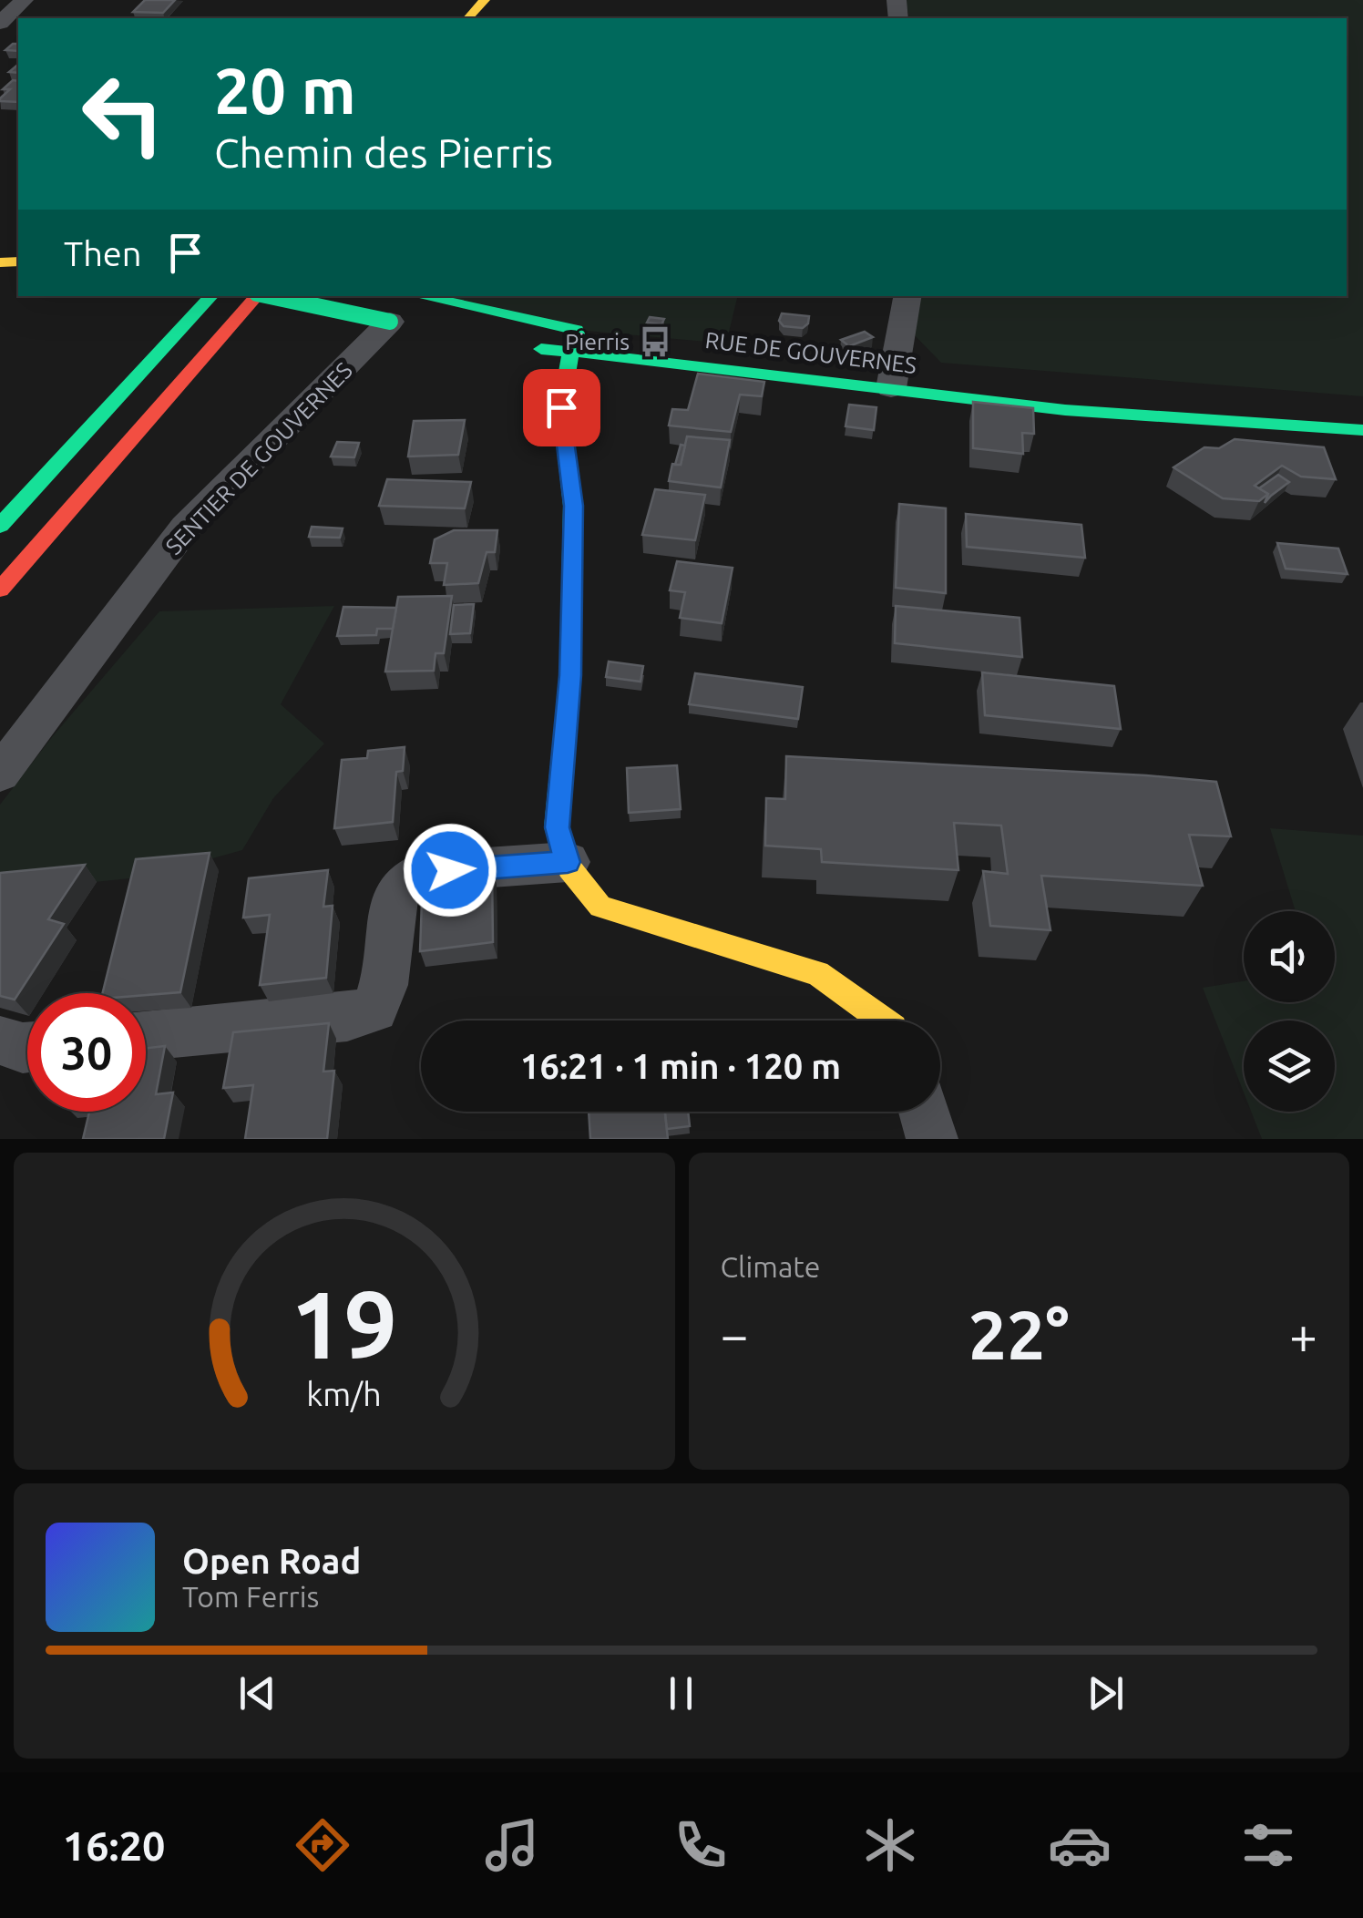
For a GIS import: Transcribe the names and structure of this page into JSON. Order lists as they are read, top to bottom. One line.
{"streets":{"main road":["RUE DE GOUVERNES"],"street":["SENTIER DE GOUVERNES"]},"places":{"bus stop":["Pierris"]},"page":{"turn":["20 m","Chemin des Pierris"],"then":"Then","limit":"30","trip":"16:21 · 1 min · 120 m","tile":"Climate","heat":["−","22°","+"],"song":["Open Road","Tom Ferris"],"tabs":"16:20","gauge":["19","km/h"]}}
